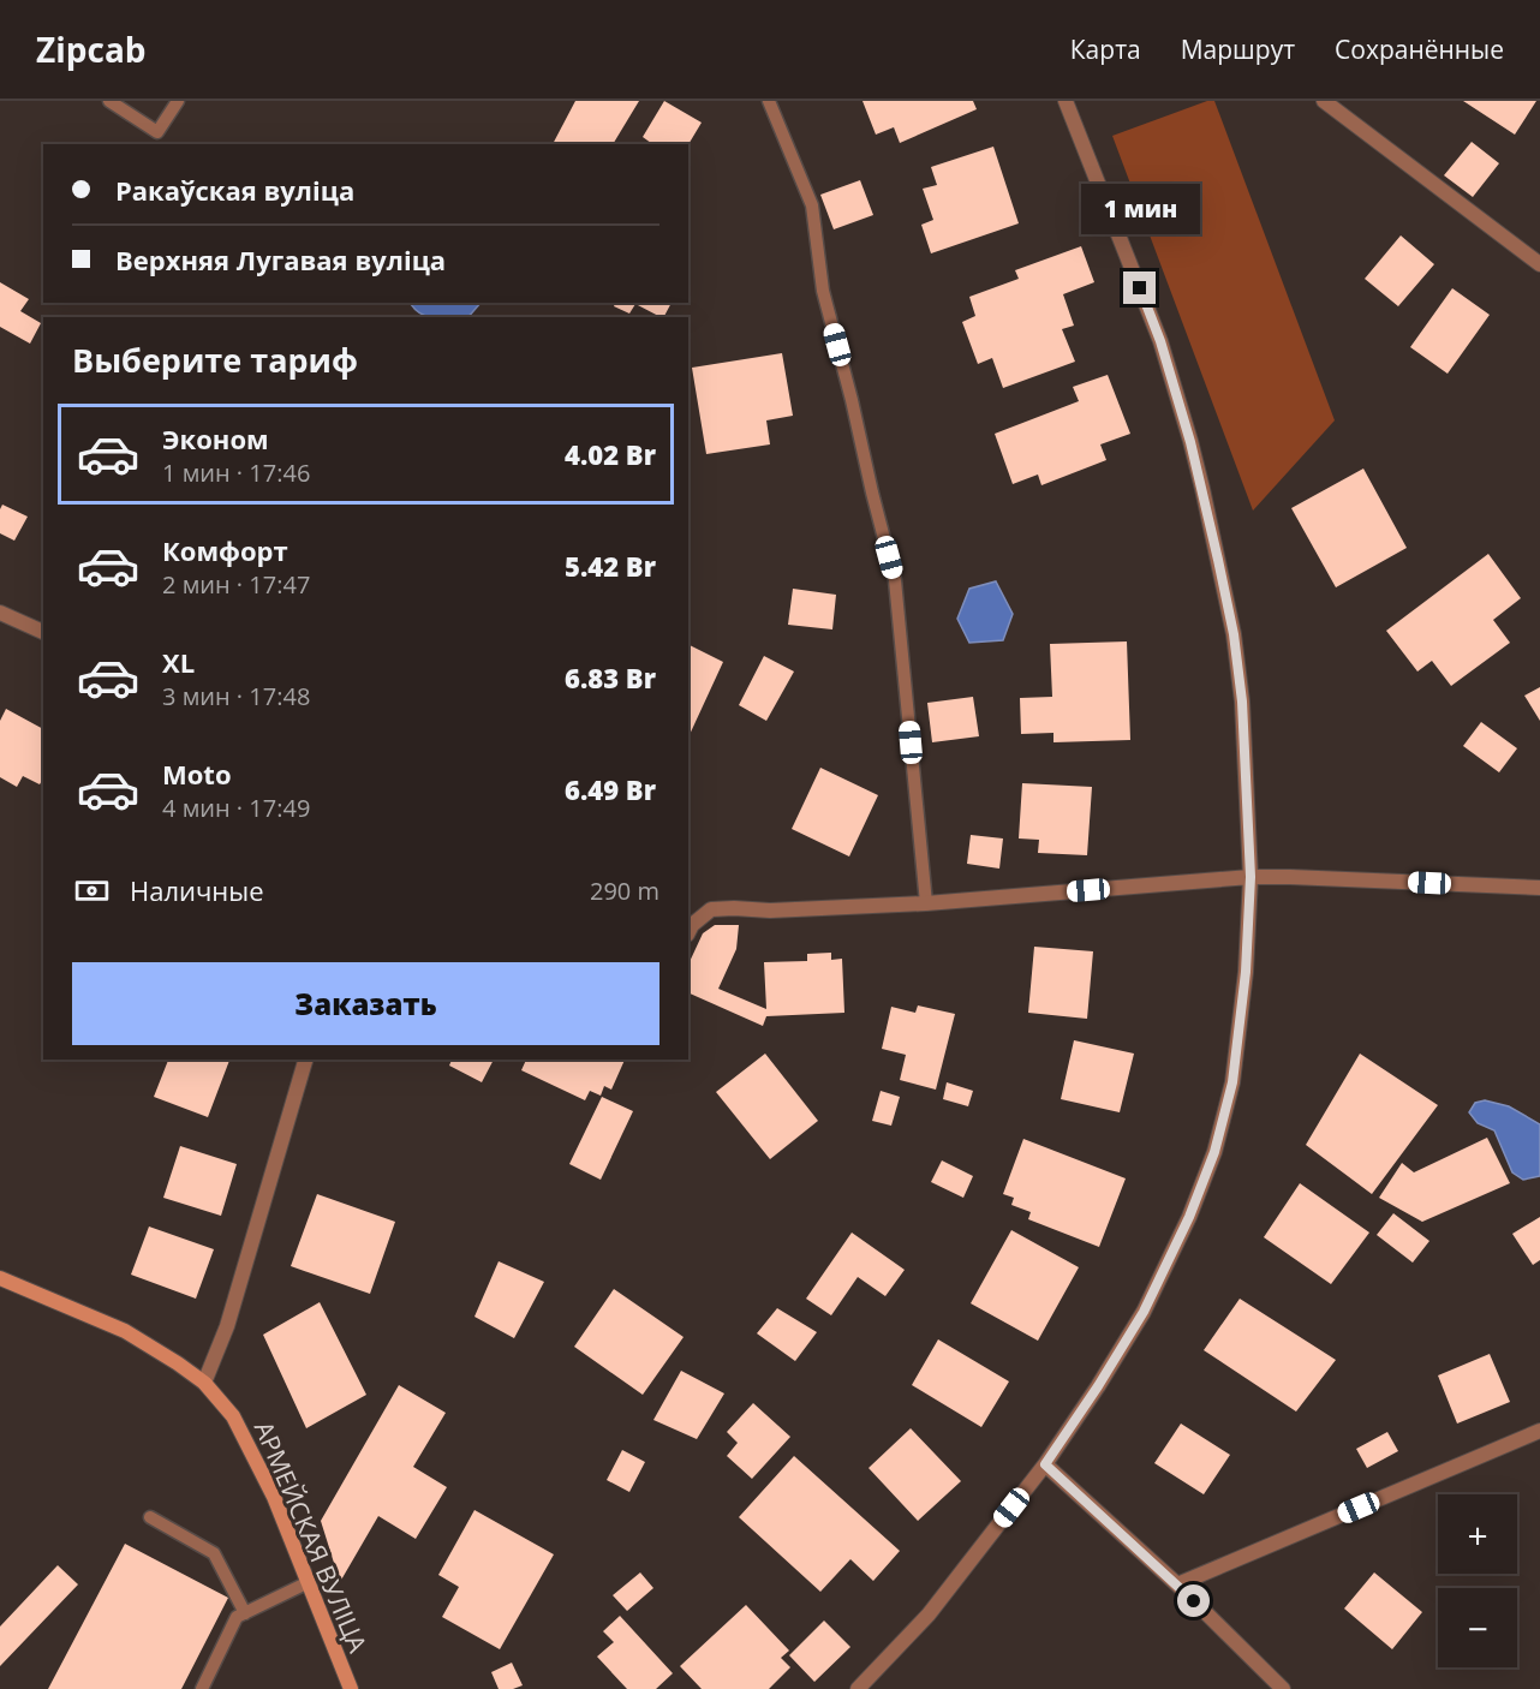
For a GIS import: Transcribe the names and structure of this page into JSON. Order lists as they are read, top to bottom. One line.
{"streets":{"street":["АРМЕЙСКАЯ ВУЛІЦА"]},"page":{"header":"Zipcab","nav":["Карта","Маршрут","Сохранённые"],"banner":["Ракаўская вуліца","Верхняя Лугавая вуліца"],"bubble":"1 мин","heading":"Выберите тариф","list":[{"name":"Эконом","note":"1 мин · 17:46","value":"4.02 Br"},{"name":"Комфорт","note":"2 мин · 17:47","value":"5.42 Br"},{"name":"XL","note":"3 мин · 17:48","value":"6.83 Br"},{"name":"Moto","note":"4 мин · 17:49","value":"6.49 Br"}],"pay":["Наличные","290 m"],"buttons":"Заказать","map_buttons":["+","−"]}}
